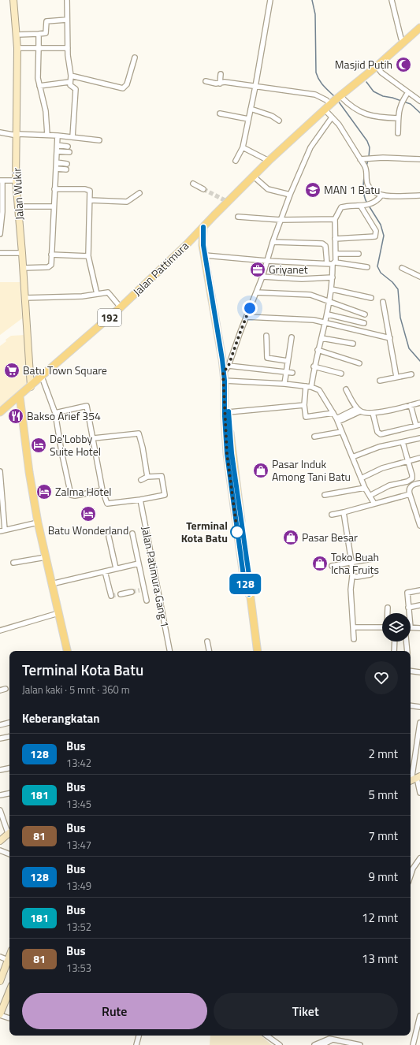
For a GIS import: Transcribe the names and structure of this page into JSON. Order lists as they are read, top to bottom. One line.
{"streets":{"main road":["Jalan Pattimura","192"],"street":["Jalan Wukir","Jalan Patimura Gang 1"]},"crossings":[["Jalan Wukir","Jalan Pattimura"],["Jalan Wukir","192"],["Jalan Pattimura","192"]],"places":{"mosque":["Masjid Putih"],"school or university":["MAN 1 Batu"],"office":["Griyanet"],"supermarket":["Batu Town Square"],"restaurant":["Bakso Arief 354"],"hotel":["De'Lobby Suite Hotel","Zalma Hotel","Batu Wonderland"],"shop":["Pasar Induk Among Tani Batu","Pasar Besar","Toko Buah Icha Fruits"],"other":["Terminal Kota Batu"]},"lines":["bus line 128"],"page":{"on_map":"128","heading":[["Terminal Kota Batu","Jalan kaki · 5 mnt · 360 m"],"Keberangkatan"],"list":[{"mark":"128","name":"Bus","note":"13:42","value":"2 mnt"},{"mark":"181","name":"Bus","note":"13:45","value":"5 mnt"},{"mark":"81","name":"Bus","note":"13:47","value":"7 mnt"},{"mark":"128","name":"Bus","note":"13:49","value":"9 mnt"},{"mark":"181","name":"Bus","note":"13:52","value":"12 mnt"},{"mark":"81","name":"Bus","note":"13:53","value":"13 mnt"}],"buttons":["Rute","Tiket"]}}
